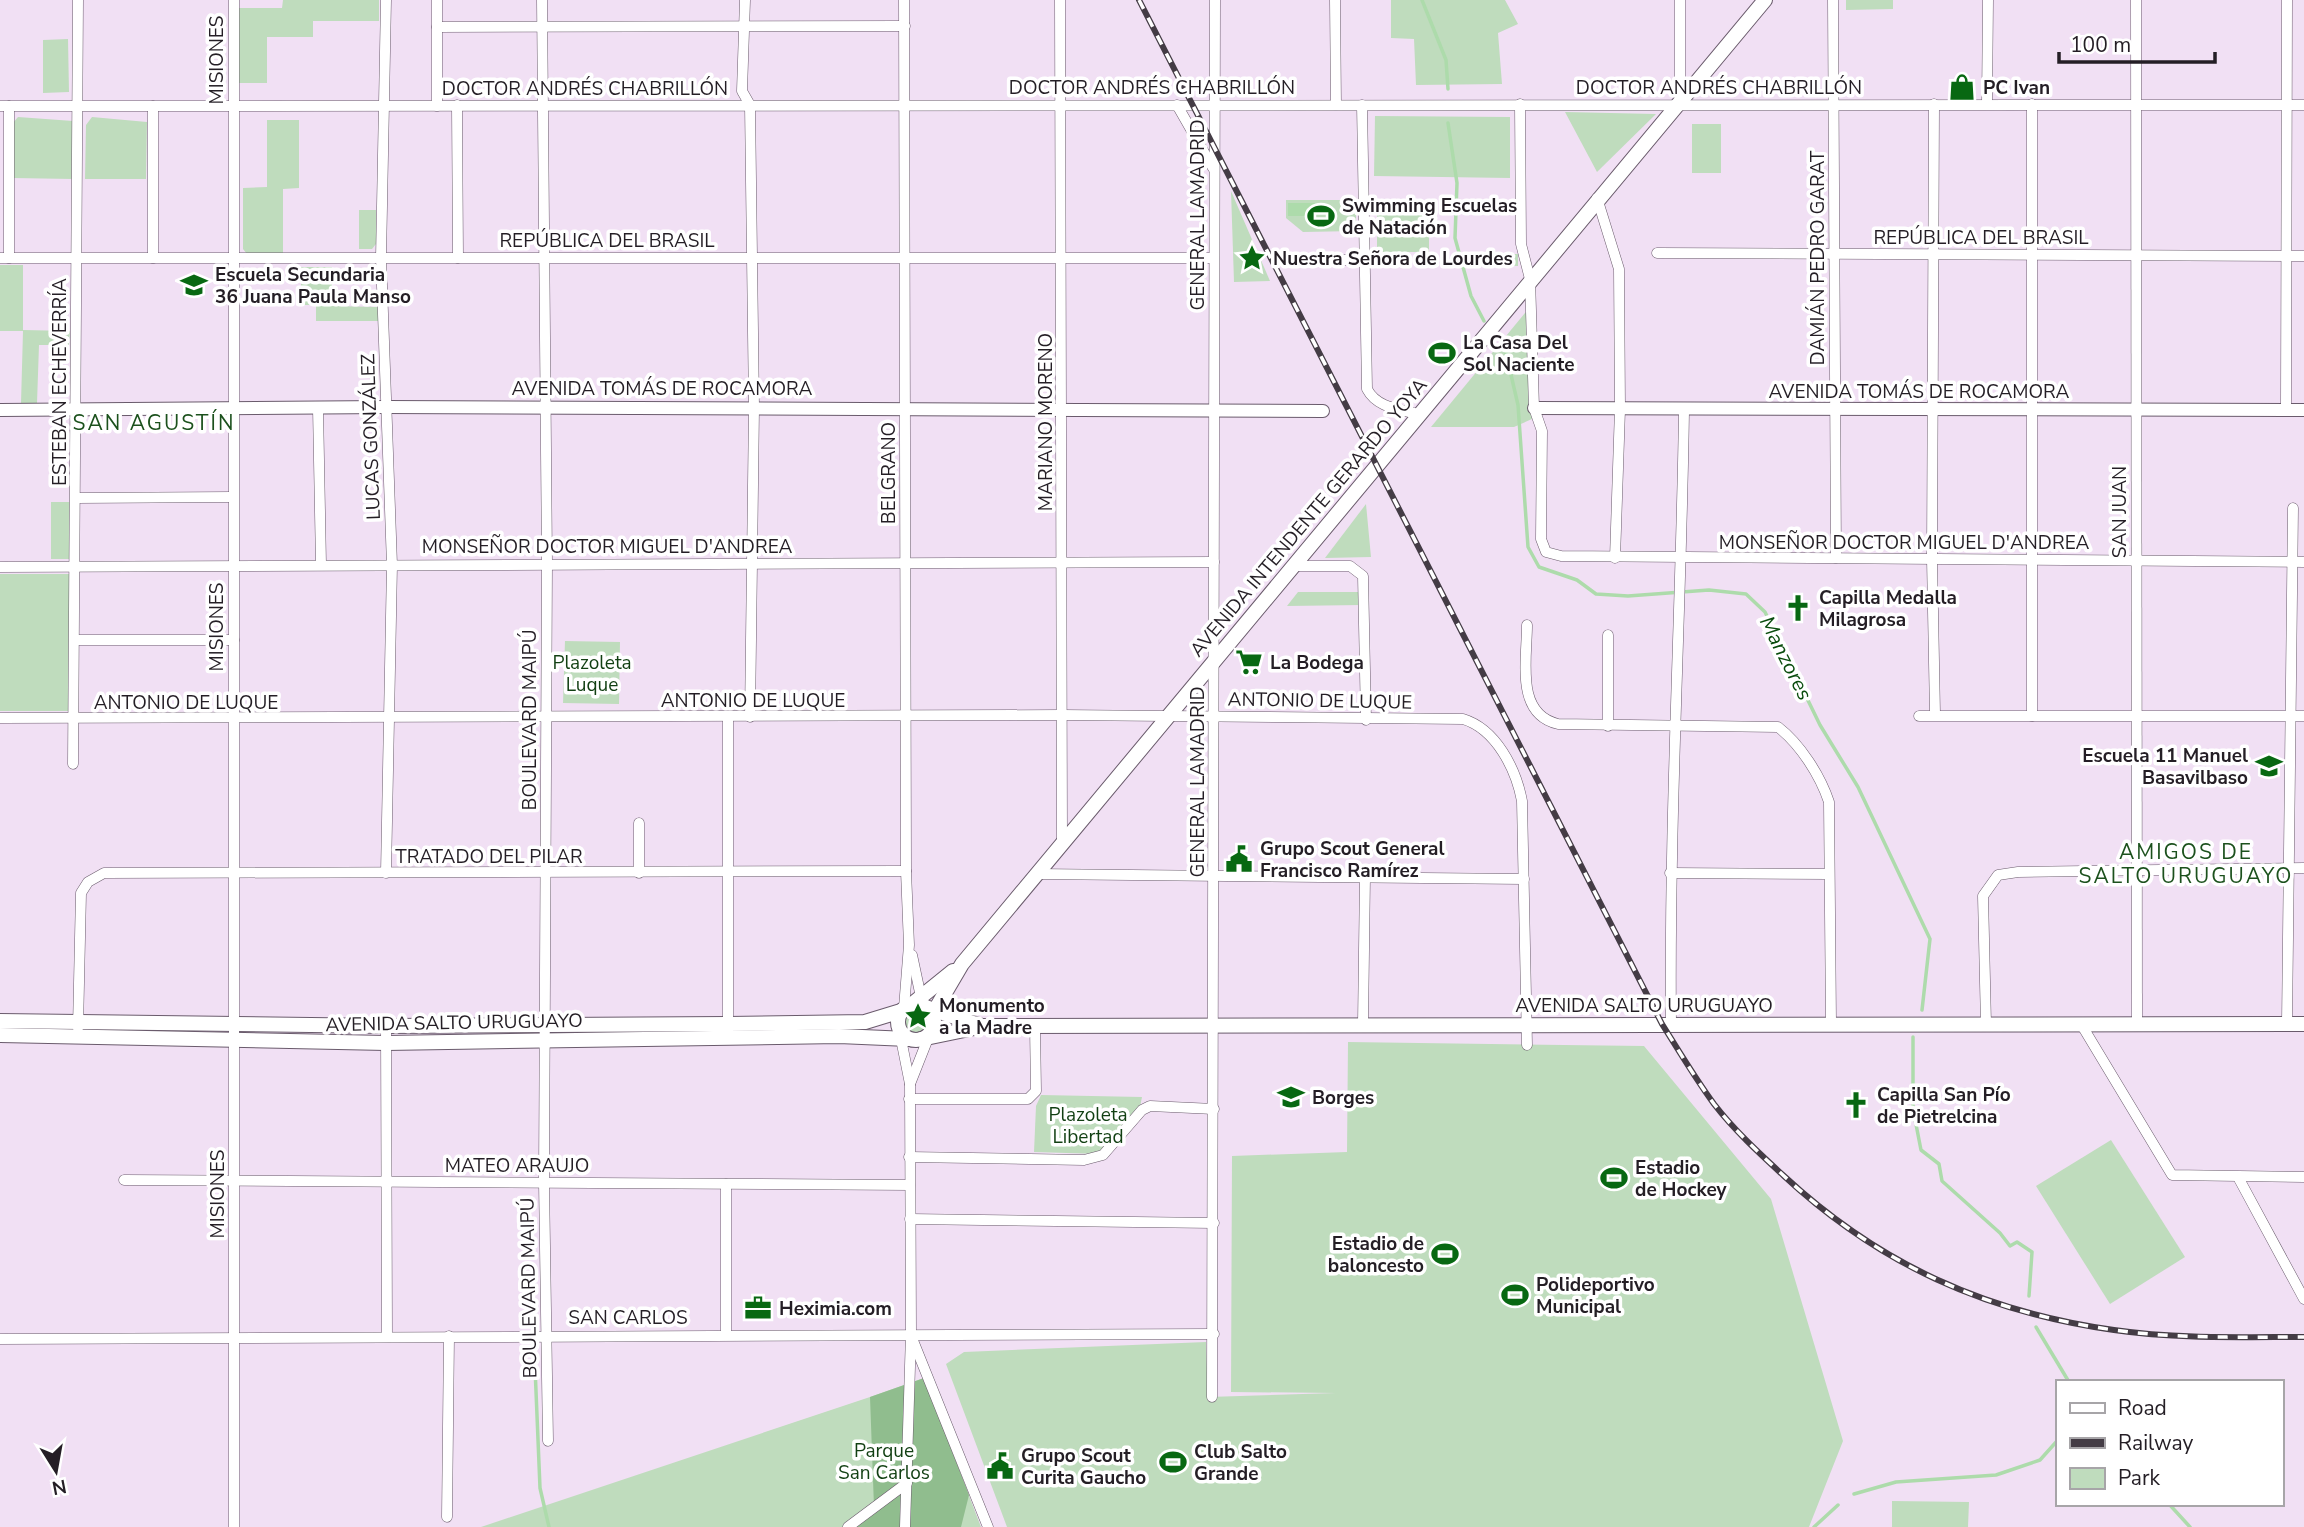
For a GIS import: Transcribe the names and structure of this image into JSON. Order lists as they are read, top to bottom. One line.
{"streets":{"main road":["AVENIDA INTENDENTE GERARDO YOYA","AVENIDA SALTO URUGUAYO"],"street":["MISIONES","DOCTOR ANDRÉS CHABRILLÓN","GENERAL LAMADRID","REPÚBLICA DEL BRASIL","DAMIÁN PEDRO GARAT","ESTEBAN ECHEVERRÍA","AVENIDA TOMÁS DE ROCAMORA","MARIANO MORENO","LUCAS GONZÁLEZ","BELGRANO","SAN JUAN","MONSEÑOR DOCTOR MIGUEL D'ANDREA","ANTONIO DE LUQUE","BOULEVARD MAIPÚ","TRATADO DEL PILAR","MATEO ARAUJO","SAN CARLOS"]},"crossings":[["MISIONES","DOCTOR ANDRÉS CHABRILLÓN"],["MISIONES","REPÚBLICA DEL BRASIL"],["MISIONES","AVENIDA TOMÁS DE ROCAMORA"],["MISIONES","MONSEÑOR DOCTOR MIGUEL D'ANDREA"],["MISIONES","ANTONIO DE LUQUE"],["MISIONES","TRATADO DEL PILAR"],["MISIONES","AVENIDA SALTO URUGUAYO"],["MISIONES","MATEO ARAUJO"],["MISIONES","SAN CARLOS"],["DOCTOR ANDRÉS CHABRILLÓN","GENERAL LAMADRID"],["DOCTOR ANDRÉS CHABRILLÓN","DAMIÁN PEDRO GARAT"],["DOCTOR ANDRÉS CHABRILLÓN","ESTEBAN ECHEVERRÍA"],["DOCTOR ANDRÉS CHABRILLÓN","MARIANO MORENO"],["DOCTOR ANDRÉS CHABRILLÓN","LUCAS GONZÁLEZ"],["DOCTOR ANDRÉS CHABRILLÓN","BELGRANO"],["DOCTOR ANDRÉS CHABRILLÓN","SAN JUAN"],["DOCTOR ANDRÉS CHABRILLÓN","AVENIDA INTENDENTE GERARDO YOYA"],["DOCTOR ANDRÉS CHABRILLÓN","BOULEVARD MAIPÚ"],["GENERAL LAMADRID","REPÚBLICA DEL BRASIL"],["GENERAL LAMADRID","AVENIDA TOMÁS DE ROCAMORA"],["GENERAL LAMADRID","AVENIDA INTENDENTE GERARDO YOYA"],["GENERAL LAMADRID","MONSEÑOR DOCTOR MIGUEL D'ANDREA"],["GENERAL LAMADRID","ANTONIO DE LUQUE"],["GENERAL LAMADRID","AVENIDA SALTO URUGUAYO"],["GENERAL LAMADRID","SAN CARLOS"],["REPÚBLICA DEL BRASIL","DAMIÁN PEDRO GARAT"],["REPÚBLICA DEL BRASIL","ESTEBAN ECHEVERRÍA"],["REPÚBLICA DEL BRASIL","MARIANO MORENO"],["REPÚBLICA DEL BRASIL","LUCAS GONZÁLEZ"],["REPÚBLICA DEL BRASIL","BELGRANO"],["REPÚBLICA DEL BRASIL","SAN JUAN"],["REPÚBLICA DEL BRASIL","BOULEVARD MAIPÚ"],["DAMIÁN PEDRO GARAT","AVENIDA TOMÁS DE ROCAMORA"],["DAMIÁN PEDRO GARAT","MONSEÑOR DOCTOR MIGUEL D'ANDREA"],["ESTEBAN ECHEVERRÍA","AVENIDA TOMÁS DE ROCAMORA"],["ESTEBAN ECHEVERRÍA","MONSEÑOR DOCTOR MIGUEL D'ANDREA"],["ESTEBAN ECHEVERRÍA","ANTONIO DE LUQUE"],["AVENIDA TOMÁS DE ROCAMORA","MARIANO MORENO"],["AVENIDA TOMÁS DE ROCAMORA","LUCAS GONZÁLEZ"],["AVENIDA TOMÁS DE ROCAMORA","BELGRANO"],["AVENIDA TOMÁS DE ROCAMORA","SAN JUAN"],["AVENIDA TOMÁS DE ROCAMORA","MONSEÑOR DOCTOR MIGUEL D'ANDREA"],["AVENIDA TOMÁS DE ROCAMORA","BOULEVARD MAIPÚ"],["MARIANO MORENO","AVENIDA INTENDENTE GERARDO YOYA"],["MARIANO MORENO","MONSEÑOR DOCTOR MIGUEL D'ANDREA"],["MARIANO MORENO","ANTONIO DE LUQUE"],["LUCAS GONZÁLEZ","MONSEÑOR DOCTOR MIGUEL D'ANDREA"],["LUCAS GONZÁLEZ","ANTONIO DE LUQUE"],["LUCAS GONZÁLEZ","TRATADO DEL PILAR"],["BELGRANO","AVENIDA INTENDENTE GERARDO YOYA"],["BELGRANO","MONSEÑOR DOCTOR MIGUEL D'ANDREA"],["BELGRANO","ANTONIO DE LUQUE"],["BELGRANO","TRATADO DEL PILAR"],["BELGRANO","AVENIDA SALTO URUGUAYO"],["SAN JUAN","MONSEÑOR DOCTOR MIGUEL D'ANDREA"],["SAN JUAN","AVENIDA SALTO URUGUAYO"],["AVENIDA INTENDENTE GERARDO YOYA","ANTONIO DE LUQUE"],["AVENIDA INTENDENTE GERARDO YOYA","AVENIDA SALTO URUGUAYO"],["MONSEÑOR DOCTOR MIGUEL D'ANDREA","BOULEVARD MAIPÚ"],["ANTONIO DE LUQUE","BOULEVARD MAIPÚ"],["BOULEVARD MAIPÚ","TRATADO DEL PILAR"],["BOULEVARD MAIPÚ","AVENIDA SALTO URUGUAYO"],["BOULEVARD MAIPÚ","MATEO ARAUJO"],["BOULEVARD MAIPÚ","SAN CARLOS"],["TRATADO DEL PILAR","AVENIDA SALTO URUGUAYO"]],"districts":["SAN AGUSTÍN","AMIGOS DE SALTO URUGUAYO"],"water":["Manzores"],"parks":["Plazoleta Luque","Plazoleta Libertad","Parque San Carlos"],"places":{"shop":["PC Ivan"],"sports":["Swimming Escuelas de Natación","La Casa Del Sol Naciente","Estadio de Hockey","Estadio de baloncesto","Polideportivo Municipal","Club Salto Grande"],"place":["Nuestra Señora de Lourdes","Monumento a la Madre"],"school or university":["Escuela Secundaria 36 Juana Paula Manso","Escuela 11 Manuel Basavilbaso","Borges"],"church":["Capilla Medalla Milagrosa","Capilla San Pío de Pietrelcina"],"supermarket":["La Bodega"],"public building":["Grupo Scout General Francisco Ramírez","Grupo Scout Curita Gaucho"],"office":["Heximia.com"]},"legend":["Road","Railway","Park"],"scale_bar":"100 m","north":"bottom"}
